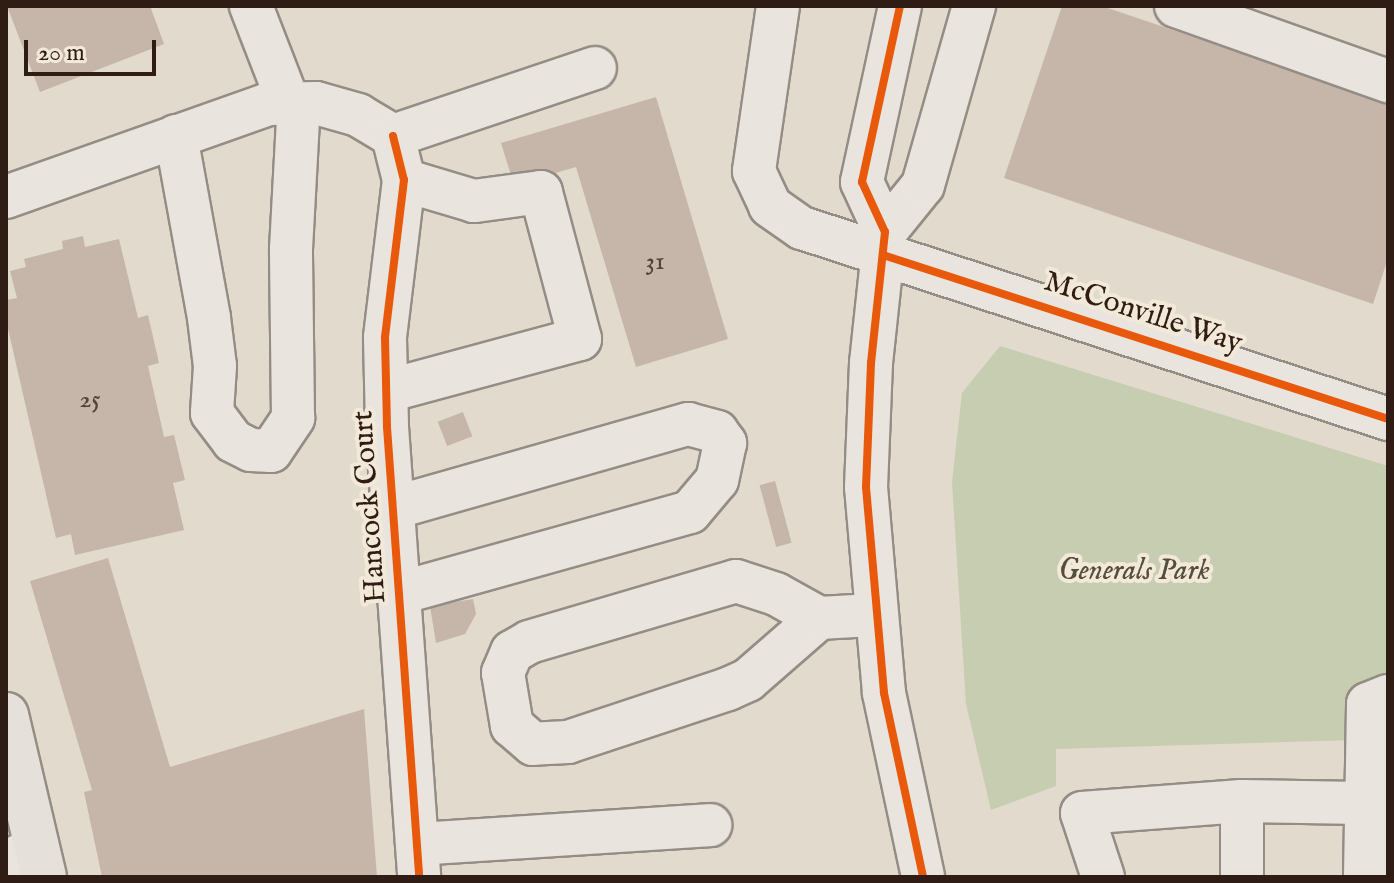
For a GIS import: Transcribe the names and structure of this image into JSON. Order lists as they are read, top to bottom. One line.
{"streets":{"street":["McConville Way","Hancock Court"]},"parks":["Generals Park"],"house_numbers":["31","25"],"scale_bar":"20 m"}
